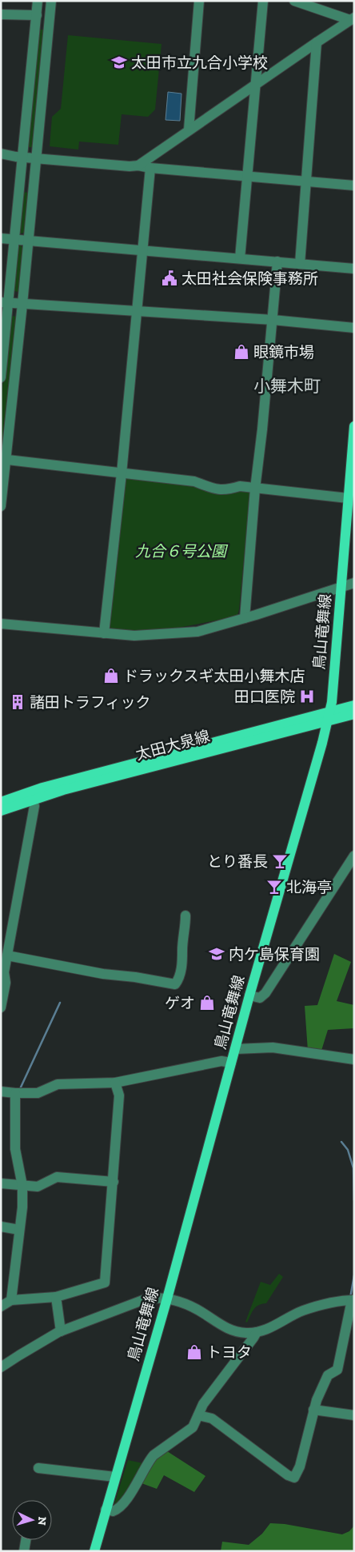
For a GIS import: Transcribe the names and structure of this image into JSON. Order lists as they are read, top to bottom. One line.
{"streets":{"main road":["鳥山竜舞線","太田大泉線"]},"crossings":[["鳥山竜舞線","太田大泉線"]],"districts":["小舞木町"],"parks":["九合６号公園"],"places":{"school or university":["太田市立九合小学校","内ケ島保育園"],"public building":["太田社会保険事務所"],"shop":["眼鏡市場","ドラックスギ太田小舞木店","ゲオ","トヨタ"],"hospital":["田口医院"],"building":["諸田トラフィック"],"bar":["とり番長","北海亭"]},"north":"right"}
